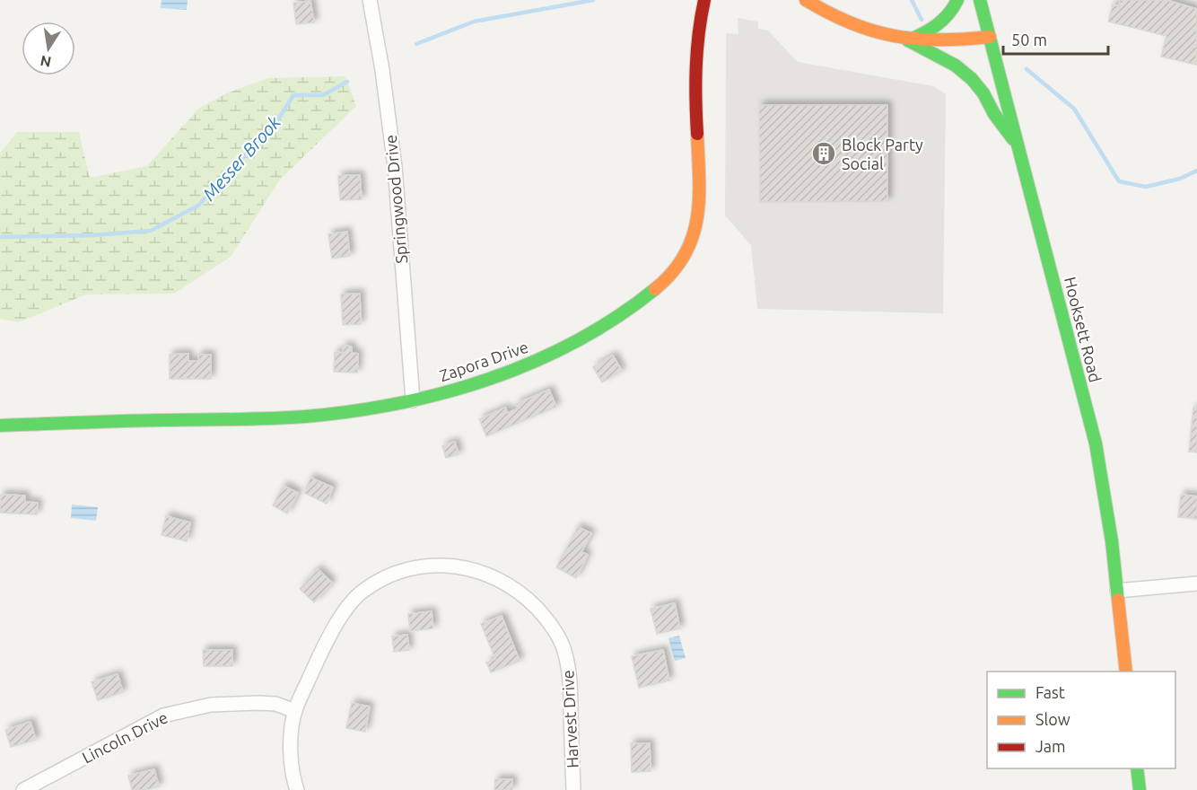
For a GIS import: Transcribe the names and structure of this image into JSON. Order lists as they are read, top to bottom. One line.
{"streets":{"main road":["Hooksett Road","Zapora Drive"],"street":["Springwood Drive","Harvest Drive","Lincoln Drive"]},"crossings":[["Springwood Drive","Zapora Drive"],["Harvest Drive","Lincoln Drive"]],"water":["Messer Brook"],"places":{"building":["Block Party Social"]},"legend":["Fast","Slow","Jam"],"scale_bar":"50 m","north":"bottom"}
